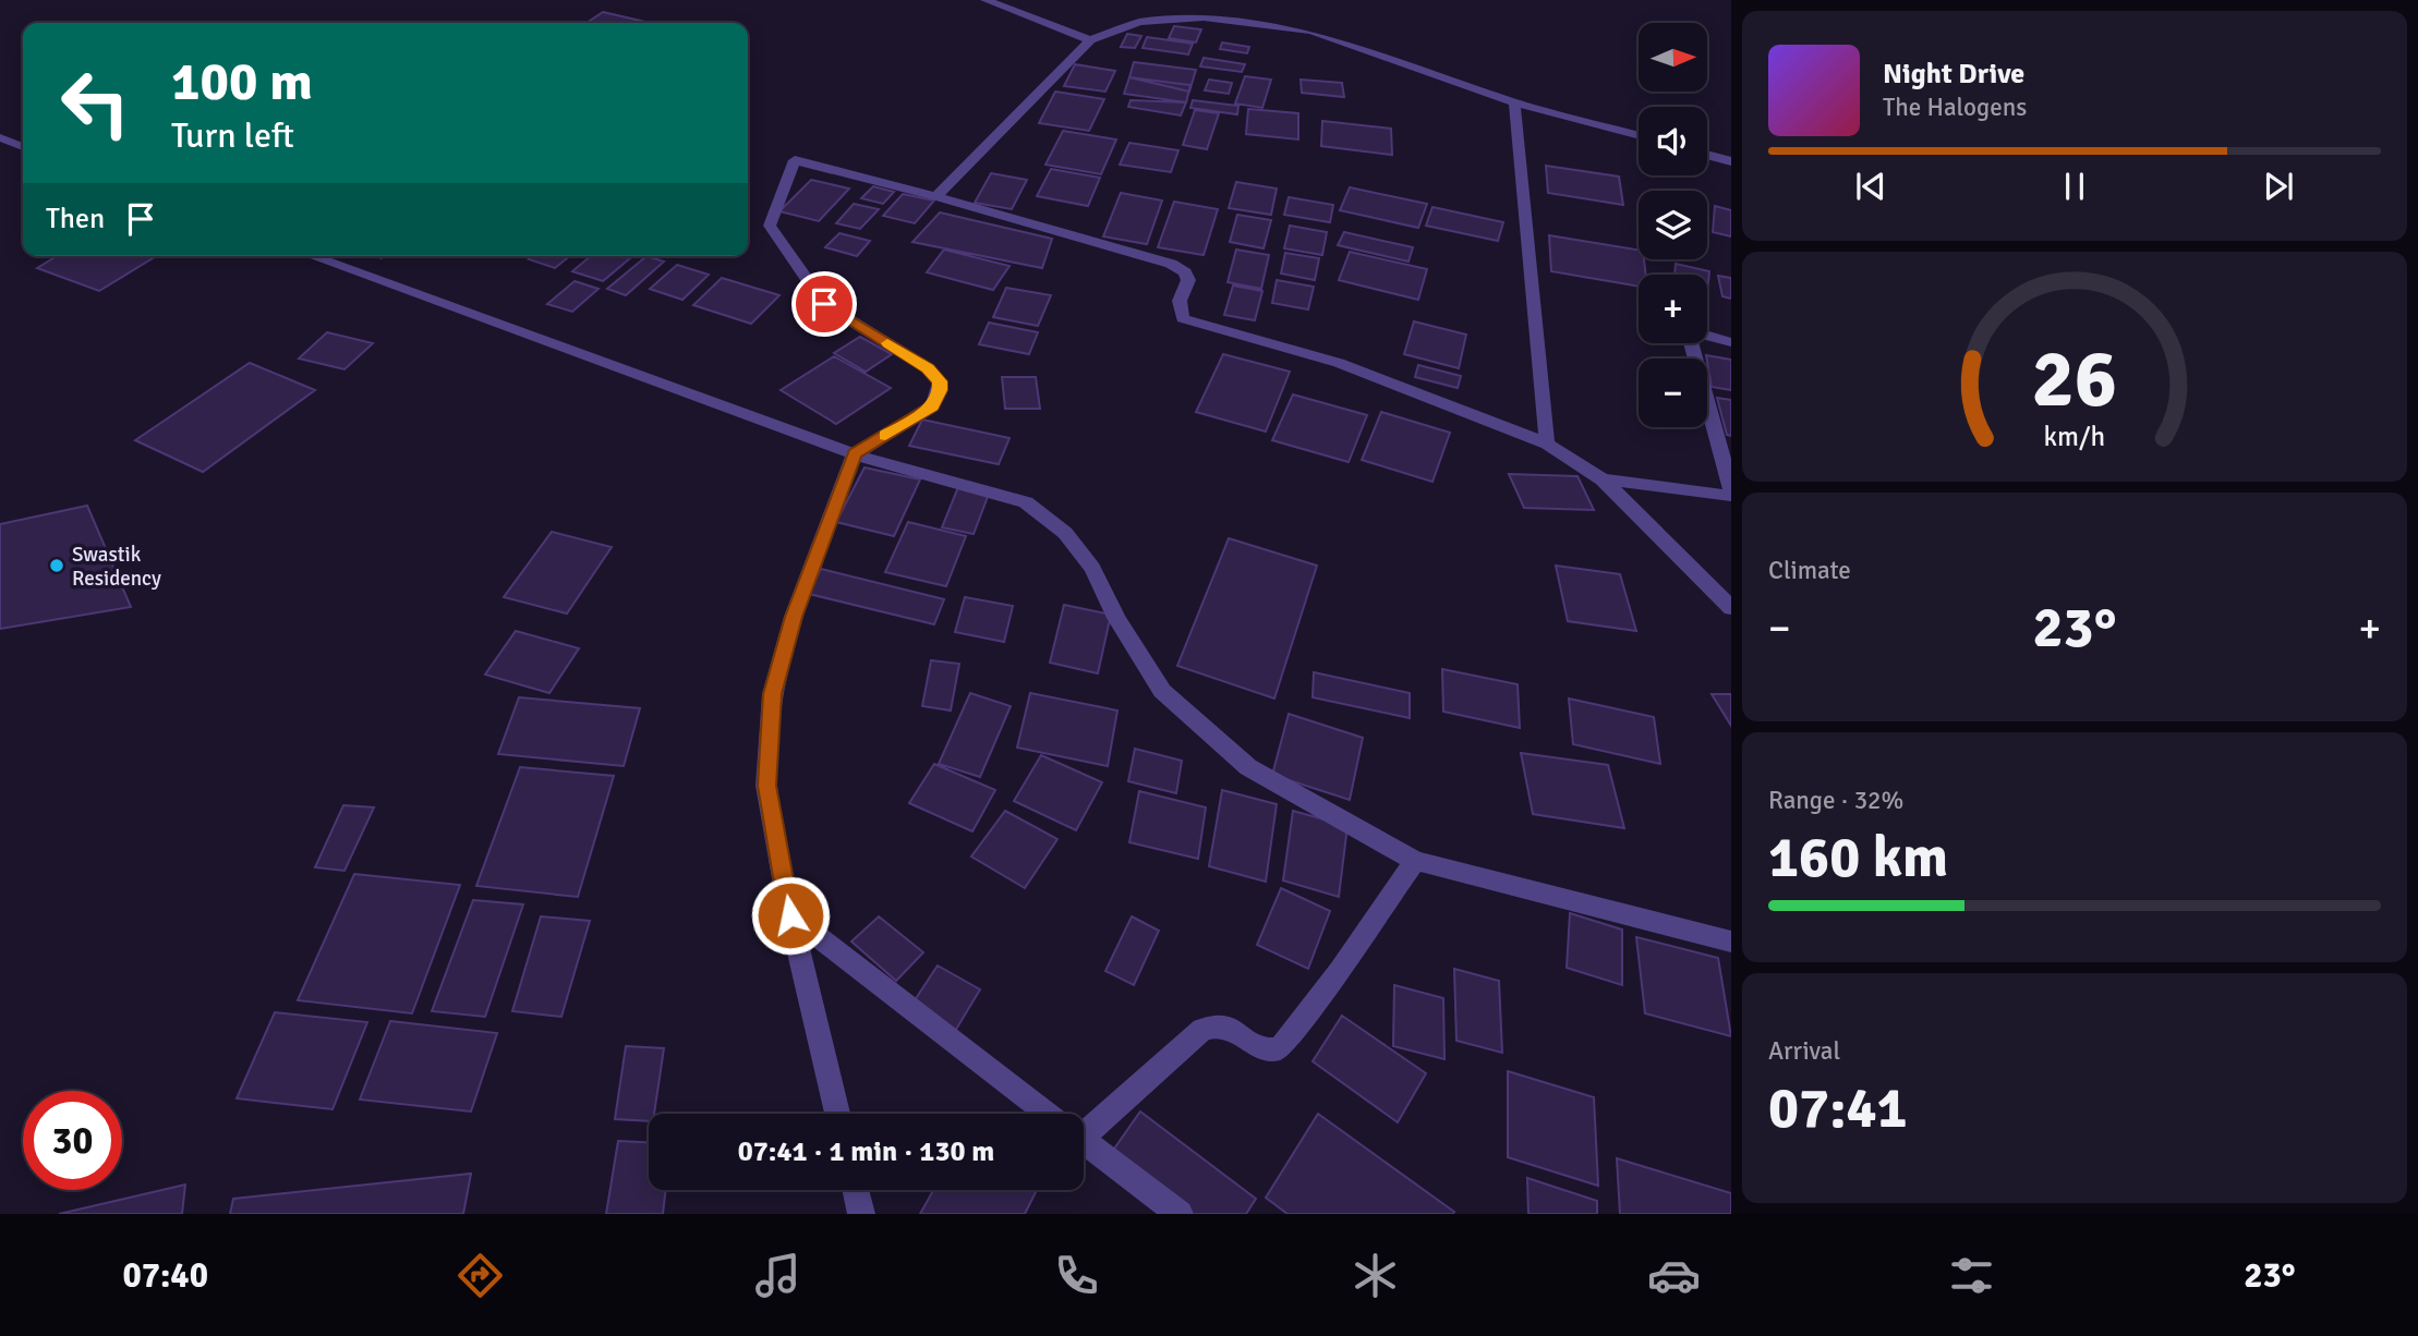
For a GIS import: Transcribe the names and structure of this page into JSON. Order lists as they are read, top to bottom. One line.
{"places":["Swastik Residency"],"north":"right","page":{"map_buttons":["+","−"],"turn":["100 m","Turn left"],"song":["Night Drive","The Halogens"],"then":"Then","tile":["Climate",["Range · 32%","160 km"],["Arrival","07:41"]],"heat":["−","23°","+"],"limit":"30","trip":"07:41 · 1 min · 130 m","tabs":["07:40","23°"],"gauge":["26","km/h"]}}
